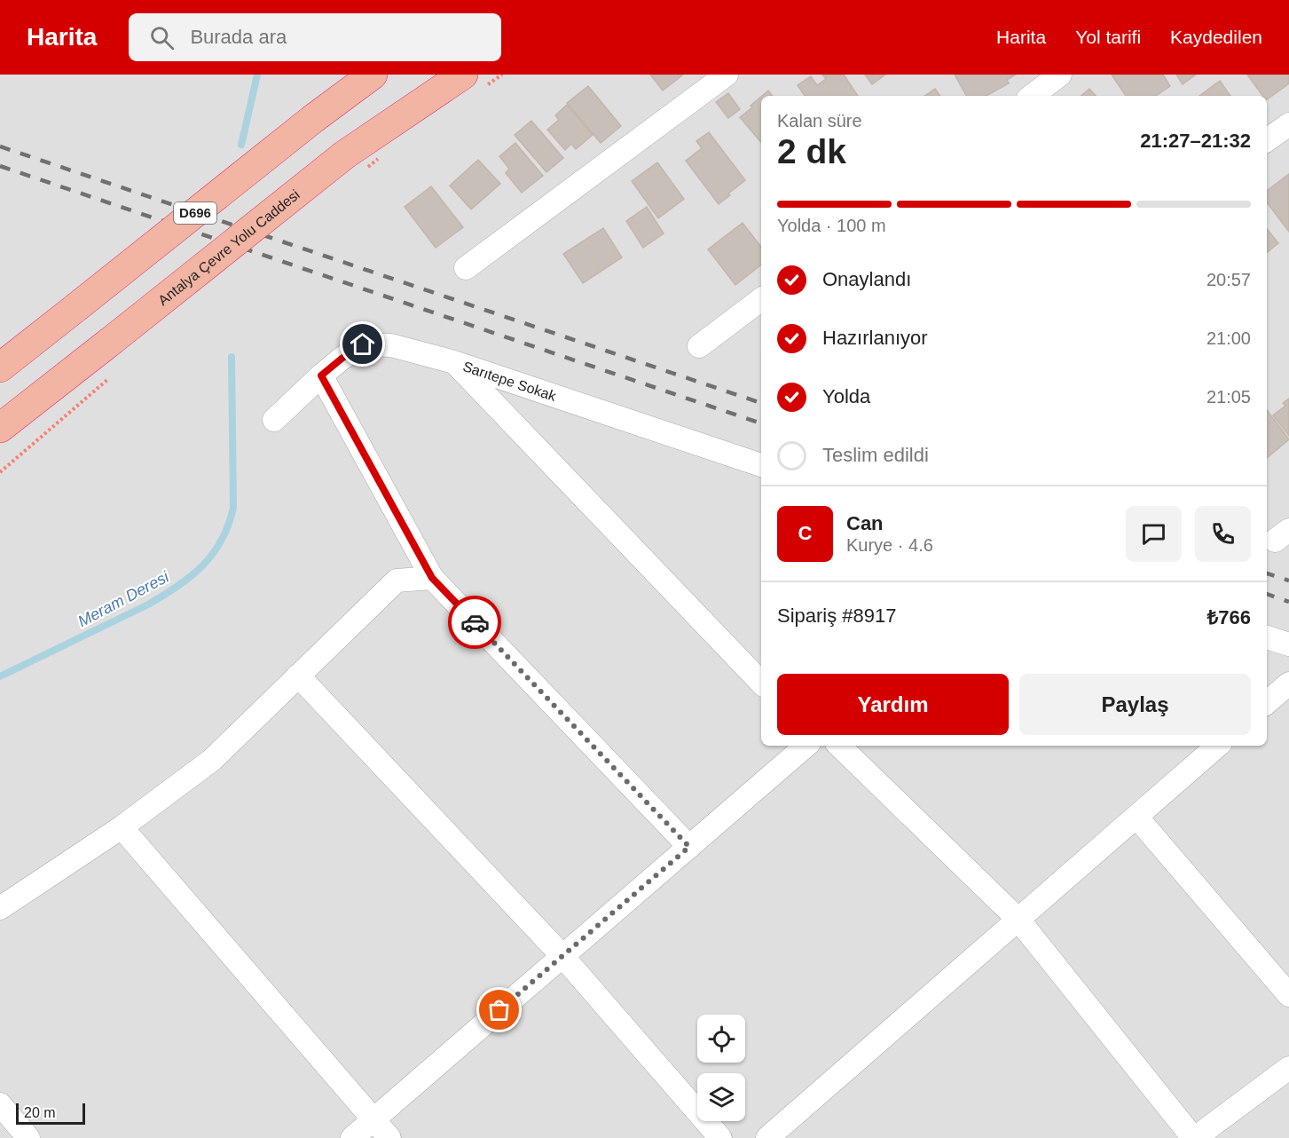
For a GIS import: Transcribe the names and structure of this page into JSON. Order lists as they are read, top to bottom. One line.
{"streets":{"highway":["D696","Antalya Çevre Yolu Caddesi"],"street":["Sarıtepe Sokak"]},"water":["Meram Deresi"],"scale_bar":"20 m","page":{"header":"Harita","search":"Burada ara","nav":["Harita","Yol tarifi","Kaydedilen"],"heading":["2 dk","Kalan süre","21:27–21:32"],"panel":["Can","Kurye · 4.6","Sipariş #8917","₺766"],"bar":"Yolda · 100 m","list":[["Onaylandı","20:57"],["Hazırlanıyor","21:00"],["Yolda","21:05"],"Teslim edildi"],"round":"C","buttons":["Yardım","Paylaş"],"scale":"20 m"}}
